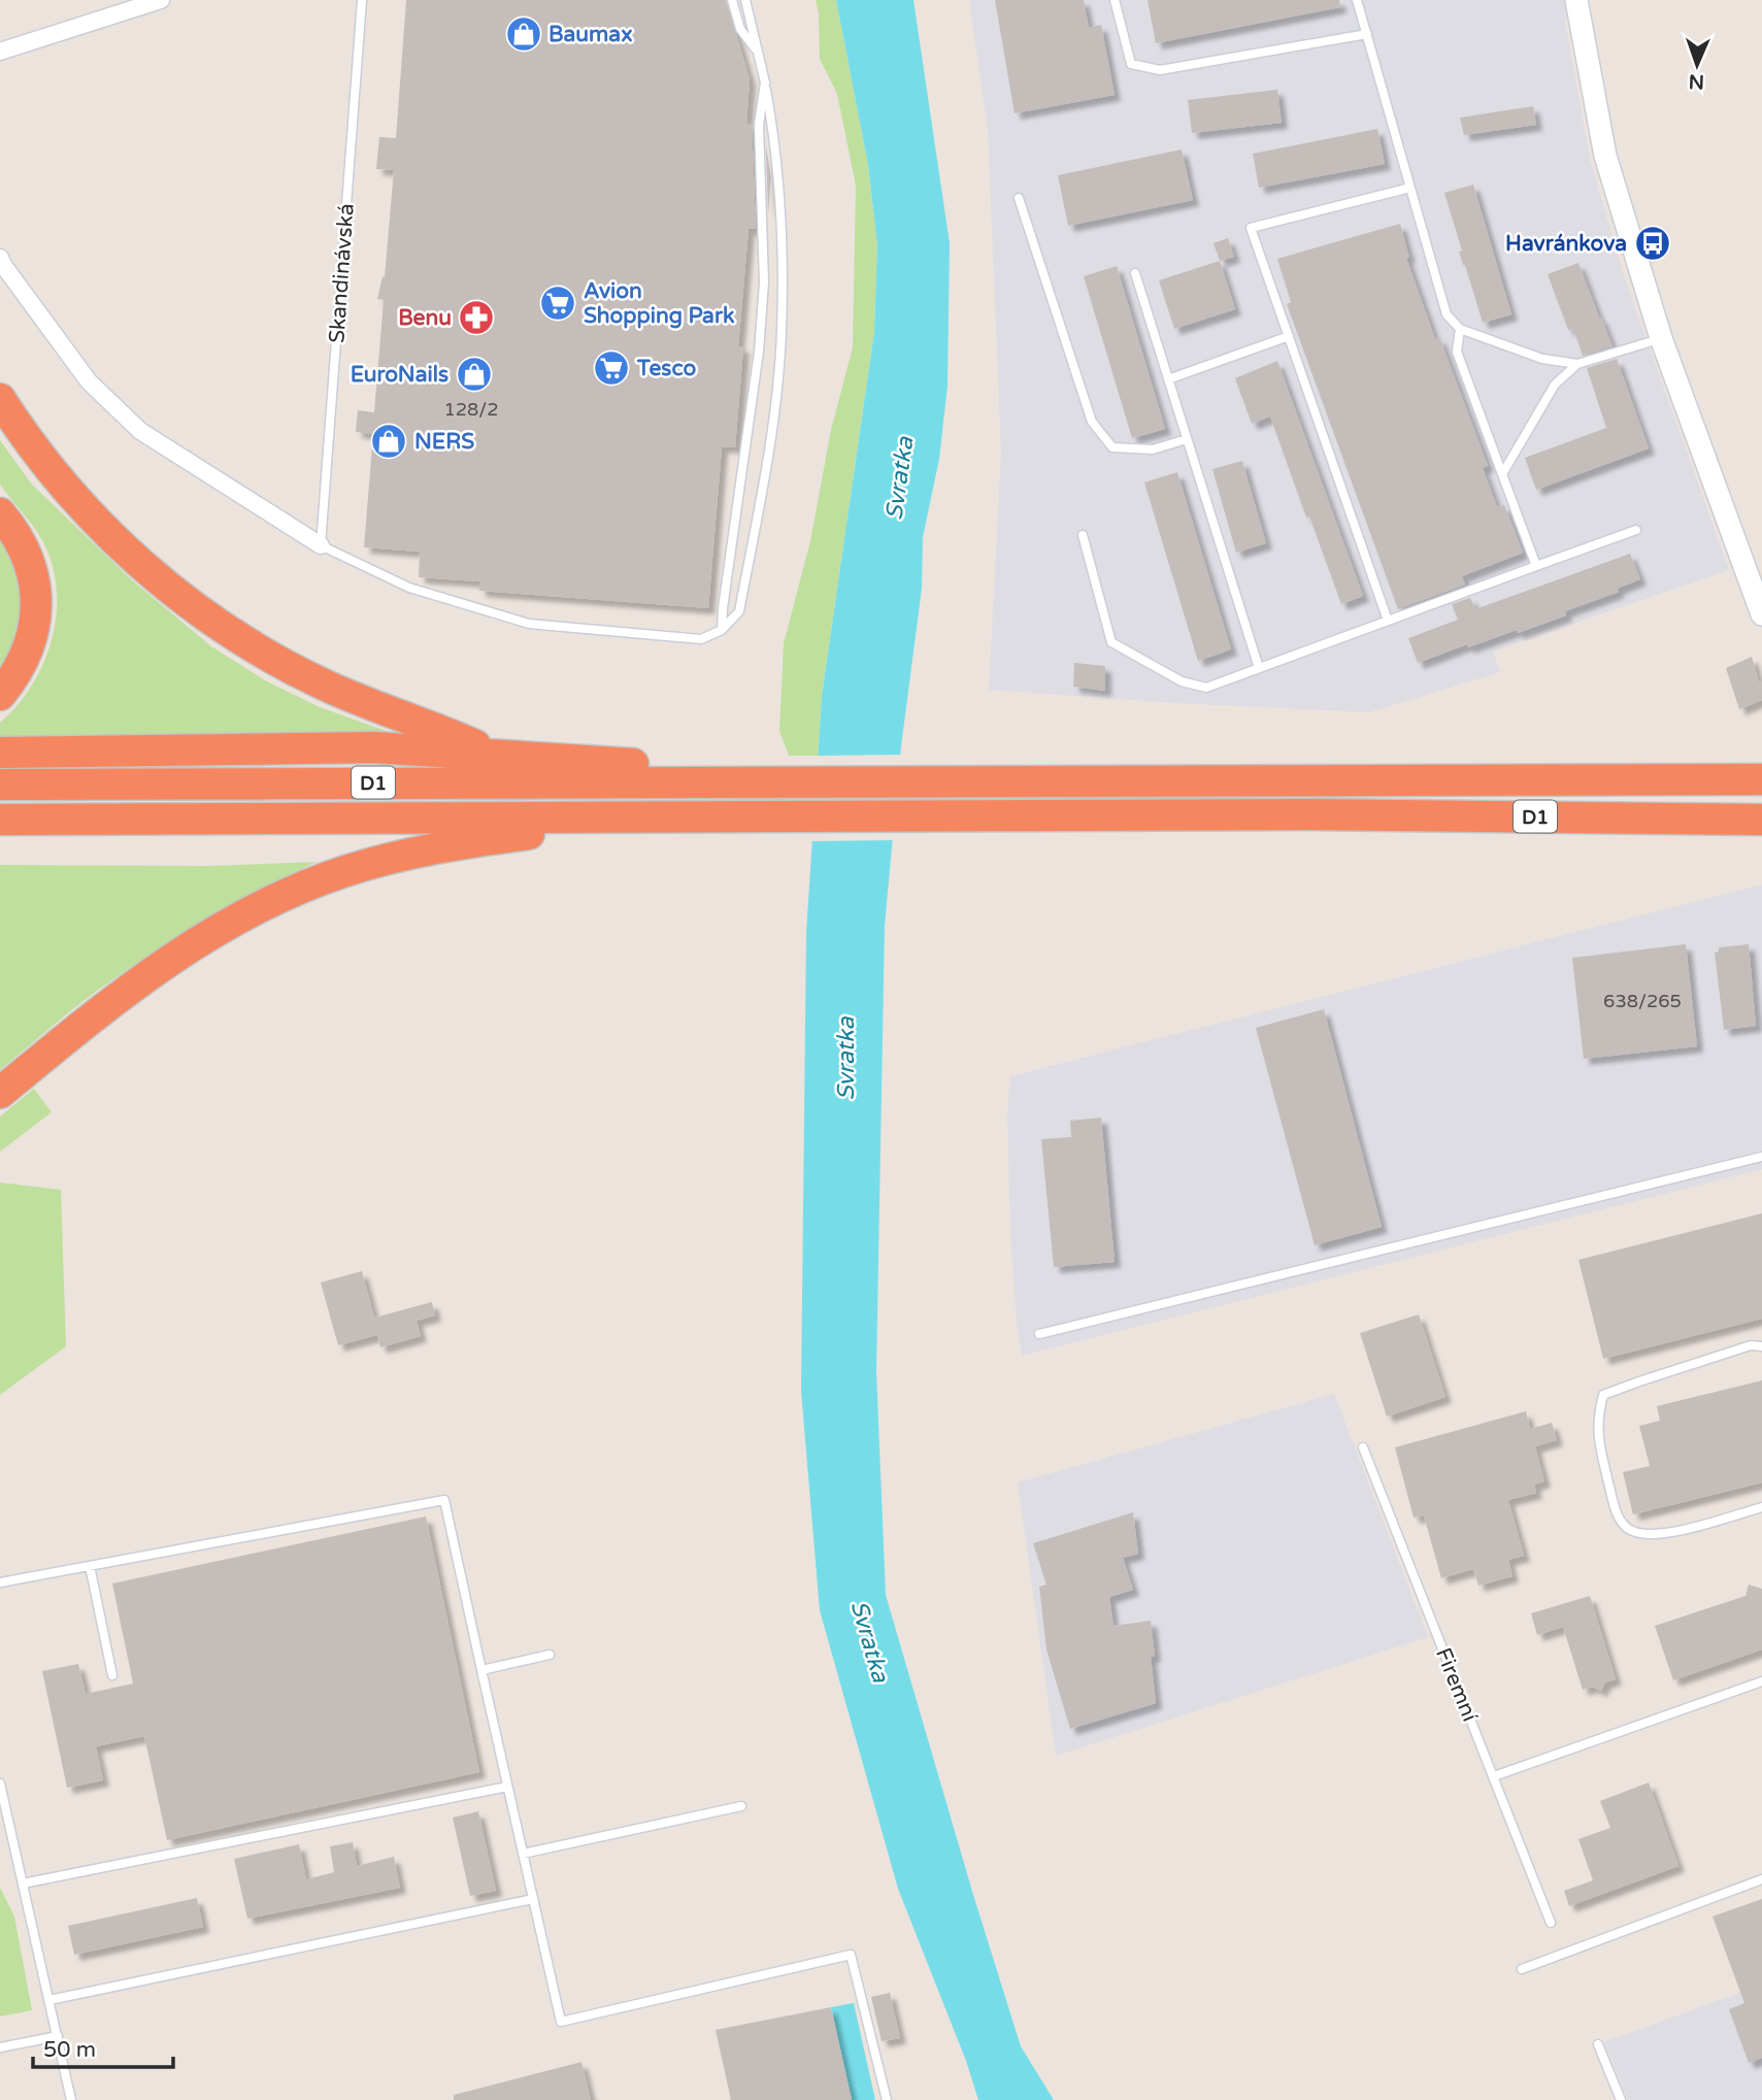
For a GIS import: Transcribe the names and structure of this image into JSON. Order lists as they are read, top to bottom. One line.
{"streets":{"highway":["D1"],"lane":["Skandinávská","Firemní"]},"water":["Svratka"],"places":{"shop":["Baumax","EuroNails","NERS"],"bus stop":["Havránkova"],"supermarket":["Avion Shopping Park","Tesco"],"pharmacy":["Benu"]},"house_numbers":["128/2","638/265"],"scale_bar":"50 m","north":"bottom"}
